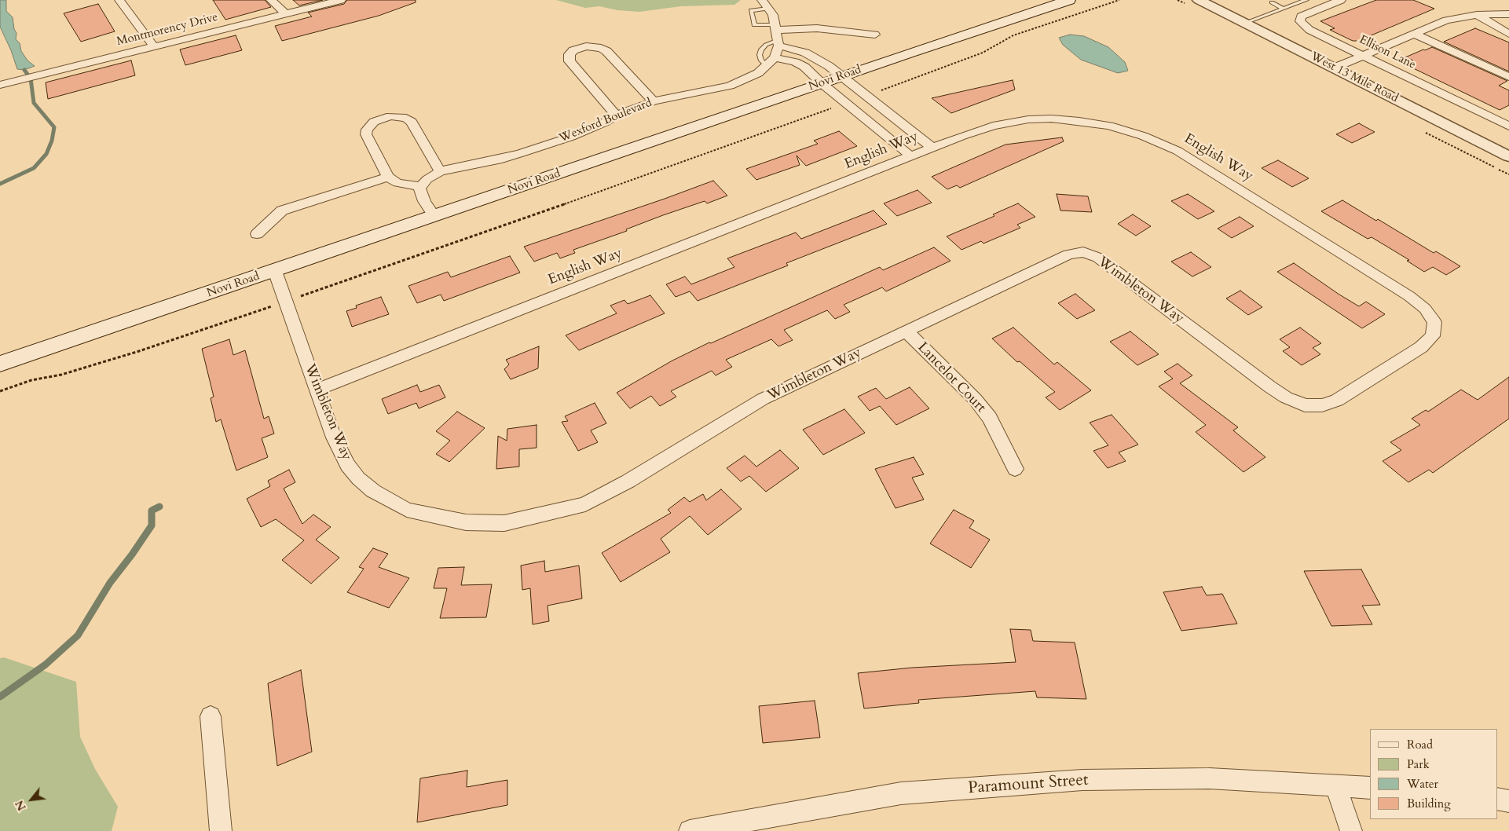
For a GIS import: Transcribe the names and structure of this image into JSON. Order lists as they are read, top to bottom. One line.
{"streets":{"main road":["Novi Road"],"street":["Montmorency Drive","Ellison Lane","West 13 Mile Road","Wexford Boulevard","English Way","Wimbleton Way","Lancelot Court","Paramount Street"]},"crossings":[["Novi Road","Wimbleton Way"],["English Way","Wimbleton Way"],["Wimbleton Way","Lancelot Court"]],"legend":["Road","Park","Water","Building"],"north":"bottom left"}
